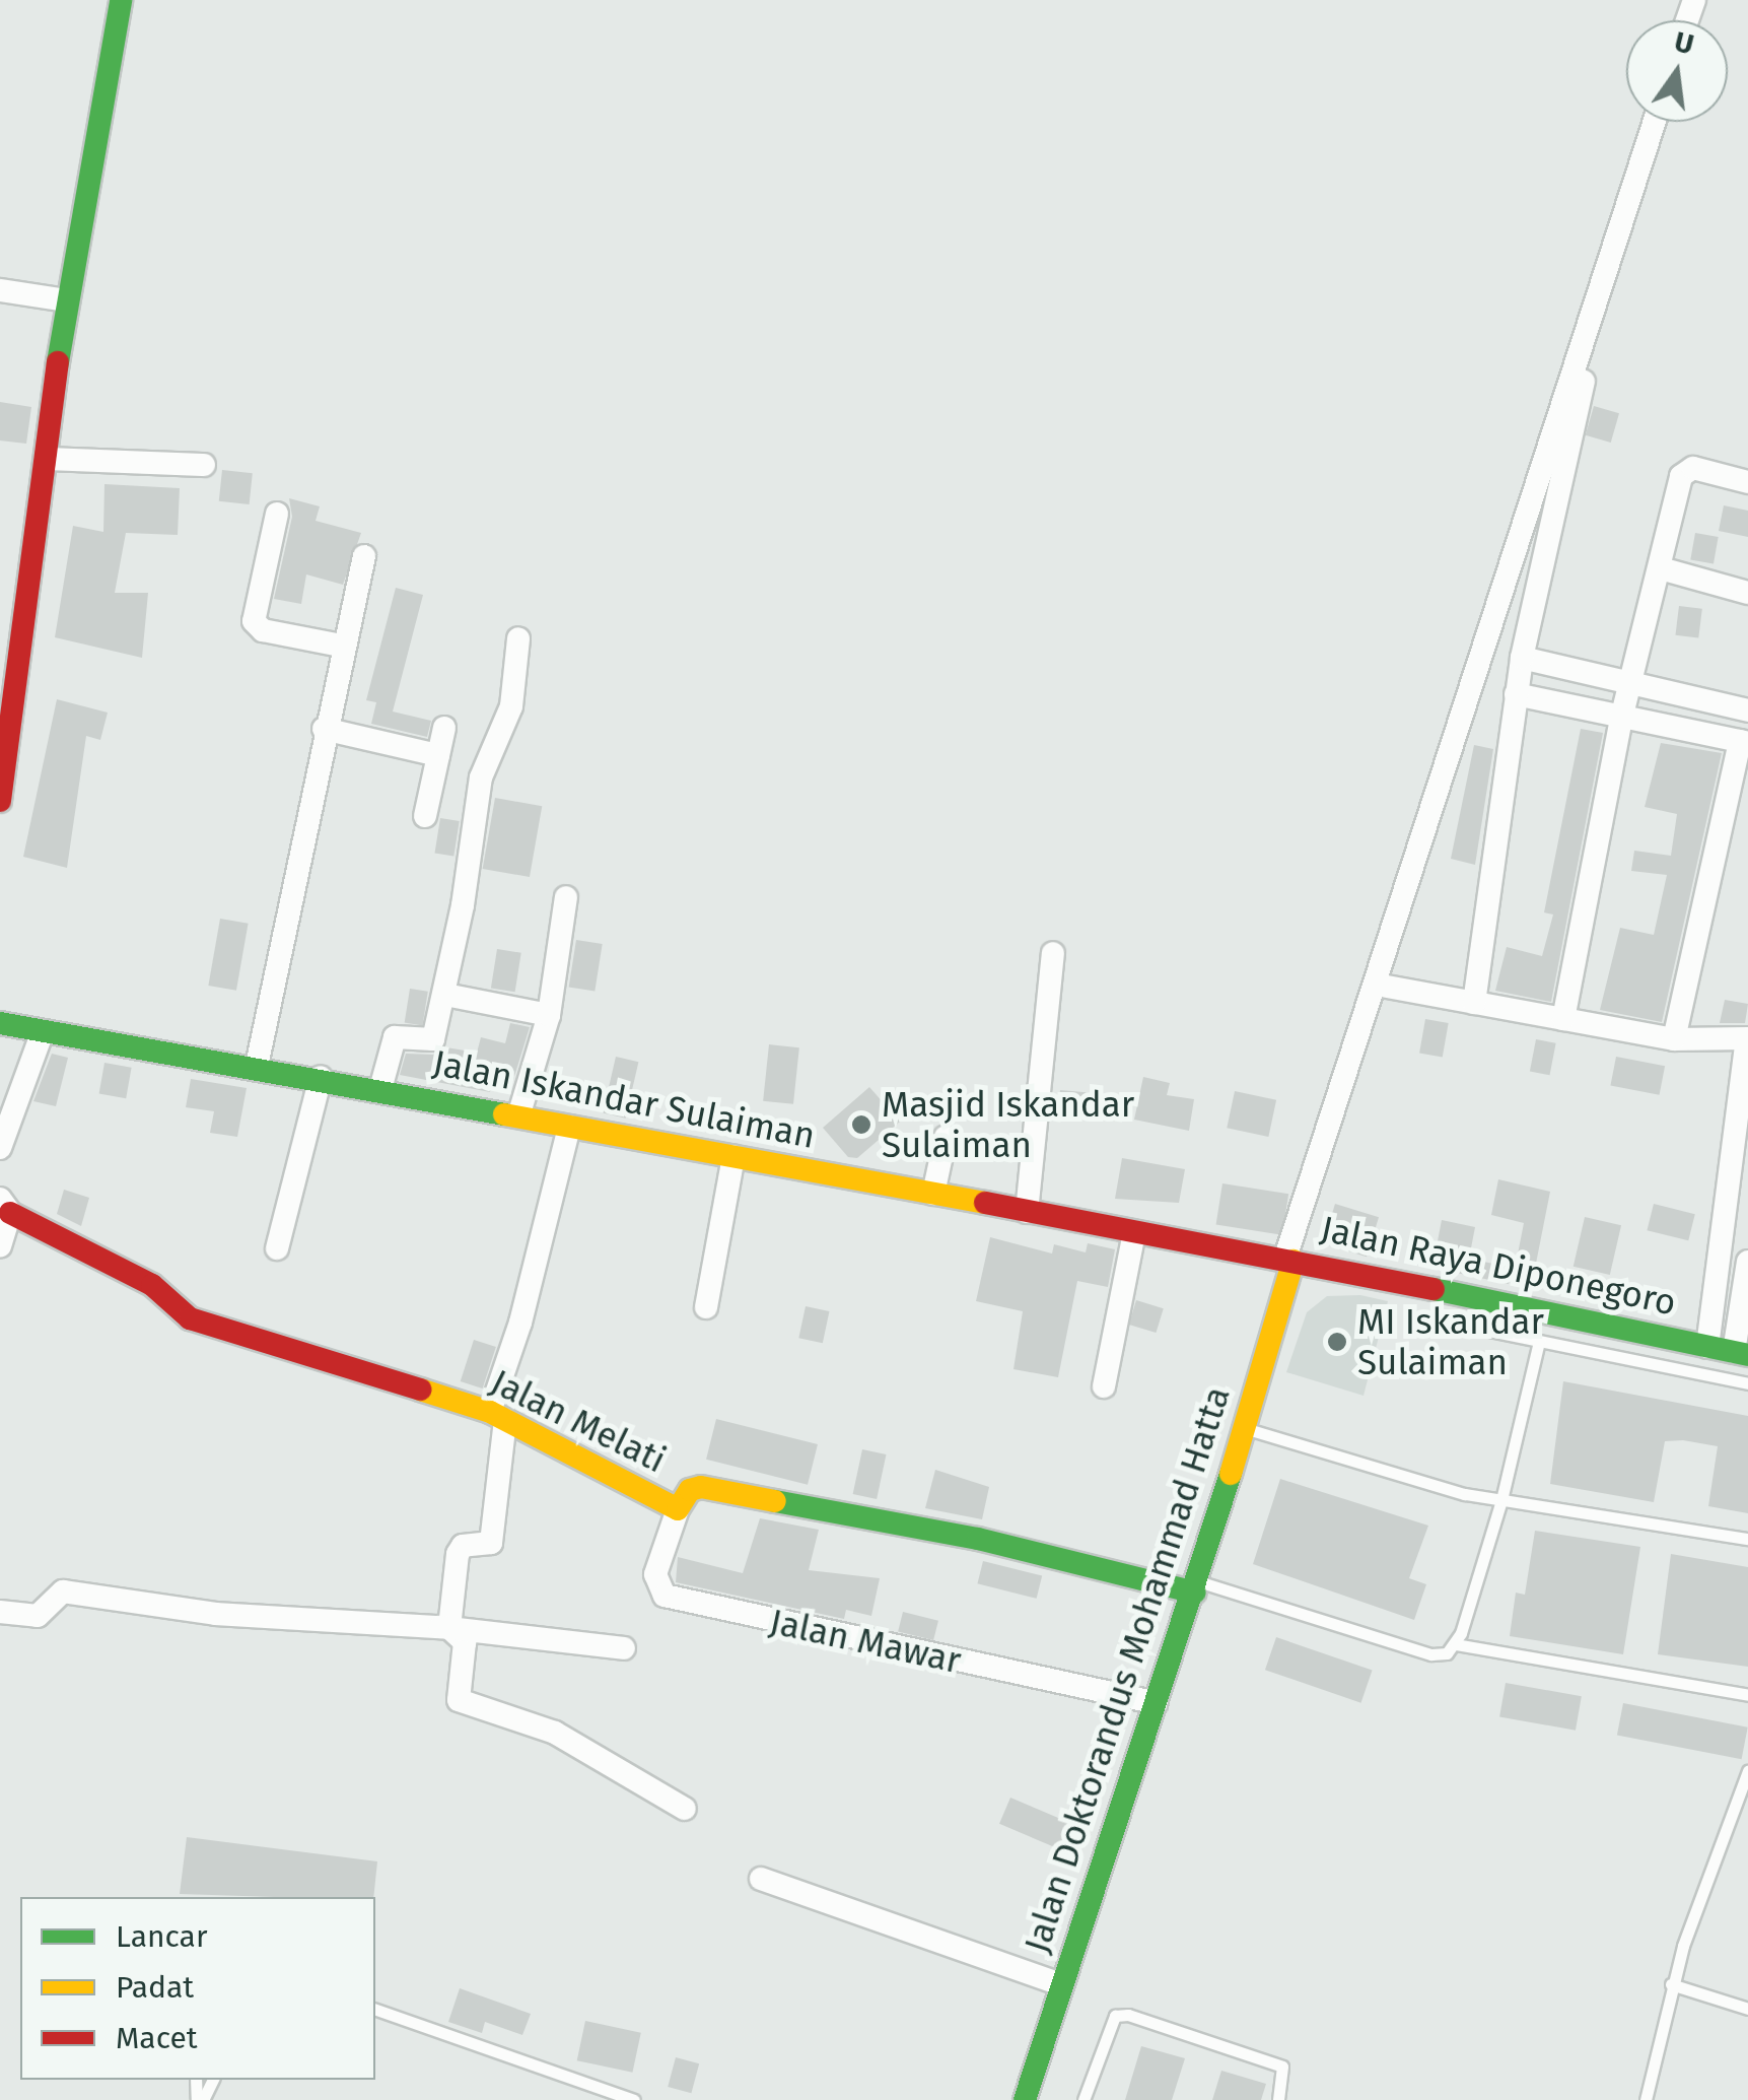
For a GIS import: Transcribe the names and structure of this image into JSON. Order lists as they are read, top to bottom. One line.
{"streets":{"street":["Jalan Iskandar Sulaiman","Jalan Raya Diponegoro","Jalan Melati","Jalan Mawar","Jalan Doktorandus Mohammad Hatta"]},"crossings":[["Jalan Iskandar Sulaiman","Jalan Raya Diponegoro"],["Jalan Iskandar Sulaiman","Jalan Doktorandus Mohammad Hatta"],["Jalan Raya Diponegoro","Jalan Doktorandus Mohammad Hatta"],["Jalan Melati","Jalan Mawar"],["Jalan Melati","Jalan Doktorandus Mohammad Hatta"],["Jalan Mawar","Jalan Doktorandus Mohammad Hatta"]],"places":["Masjid Iskandar Sulaiman","MI Iskandar Sulaiman"],"legend":["Lancar","Padat","Macet"],"north":"top"}
